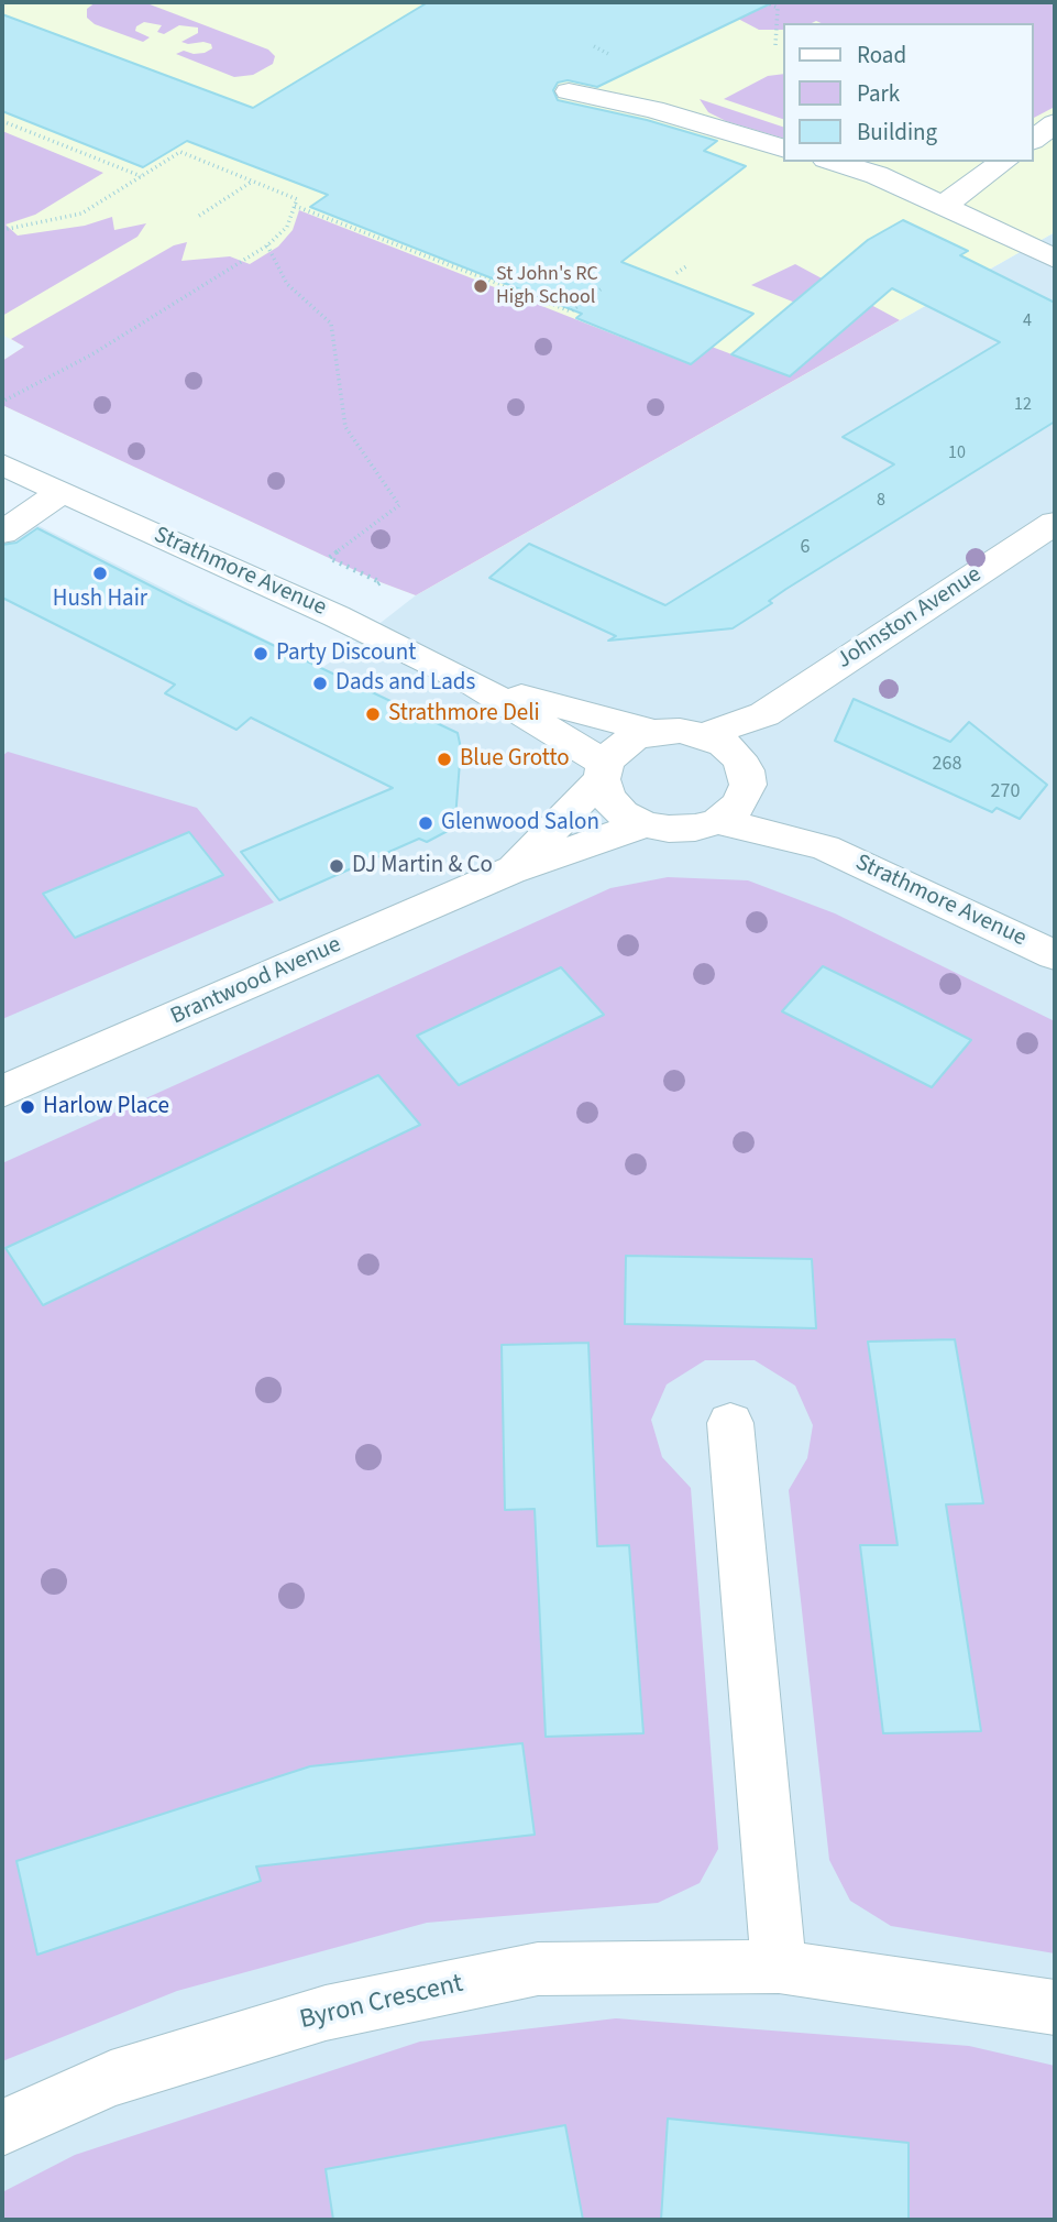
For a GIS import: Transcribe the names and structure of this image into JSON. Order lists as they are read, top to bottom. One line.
{"streets":{"street":["Strathmore Avenue","Johnston Avenue","Brantwood Avenue","Byron Crescent"]},"crossings":[["Strathmore Avenue","Johnston Avenue"],["Strathmore Avenue","Brantwood Avenue"],["Johnston Avenue","Brantwood Avenue"]],"places":["St John's RC High School","Hush Hair","Party Discount","Dads and Lads","Strathmore Deli","Blue Grotto","Glenwood Salon","DJ Martin & Co","Harlow Place"],"house_numbers":["4","12","10","8","6","268","270"],"legend":["Road","Park","Building"]}
